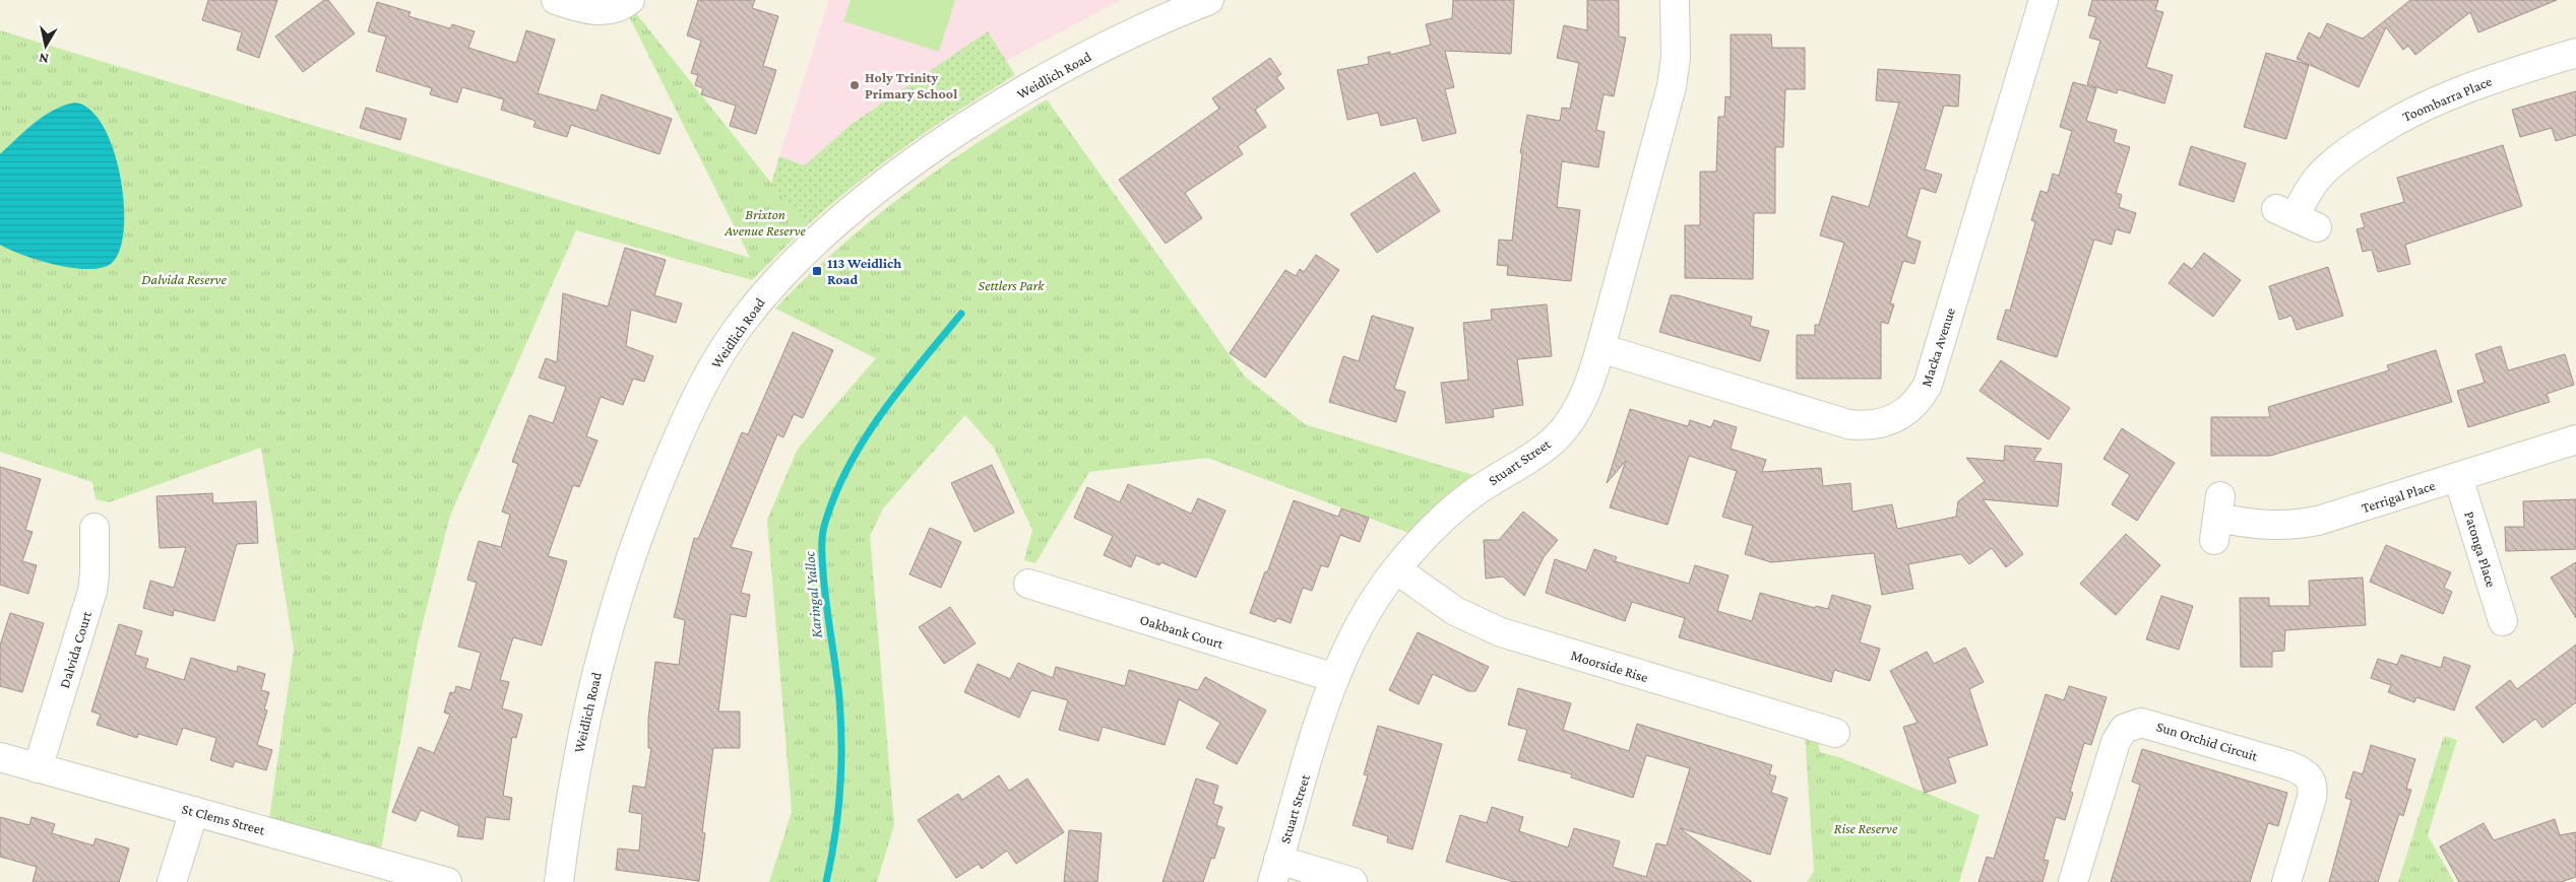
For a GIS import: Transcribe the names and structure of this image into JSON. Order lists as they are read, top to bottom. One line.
{"streets":{"street":["Weidlich Road","Toombarra Place","Macka Avenue","Stuart Street","Terrigal Place","Patonga Place","Oakbank Court","Dalvida Court","Moorside Rise","Sun Orchid Circuit","St Clems Street"]},"crossings":[["Macka Avenue","Stuart Street"],["Stuart Street","Oakbank Court"],["Stuart Street","Moorside Rise"],["Terrigal Place","Patonga Place"],["Dalvida Court","St Clems Street"]],"water":["Karingal Yalloc"],"parks":["Brixton Avenue Reserve","Dalvida Reserve","Settlers Park","Rise Reserve"],"places":{"other":["Holy Trinity Primary School"],"transit":["113 Weidlich Road"]},"north":"bottom"}
